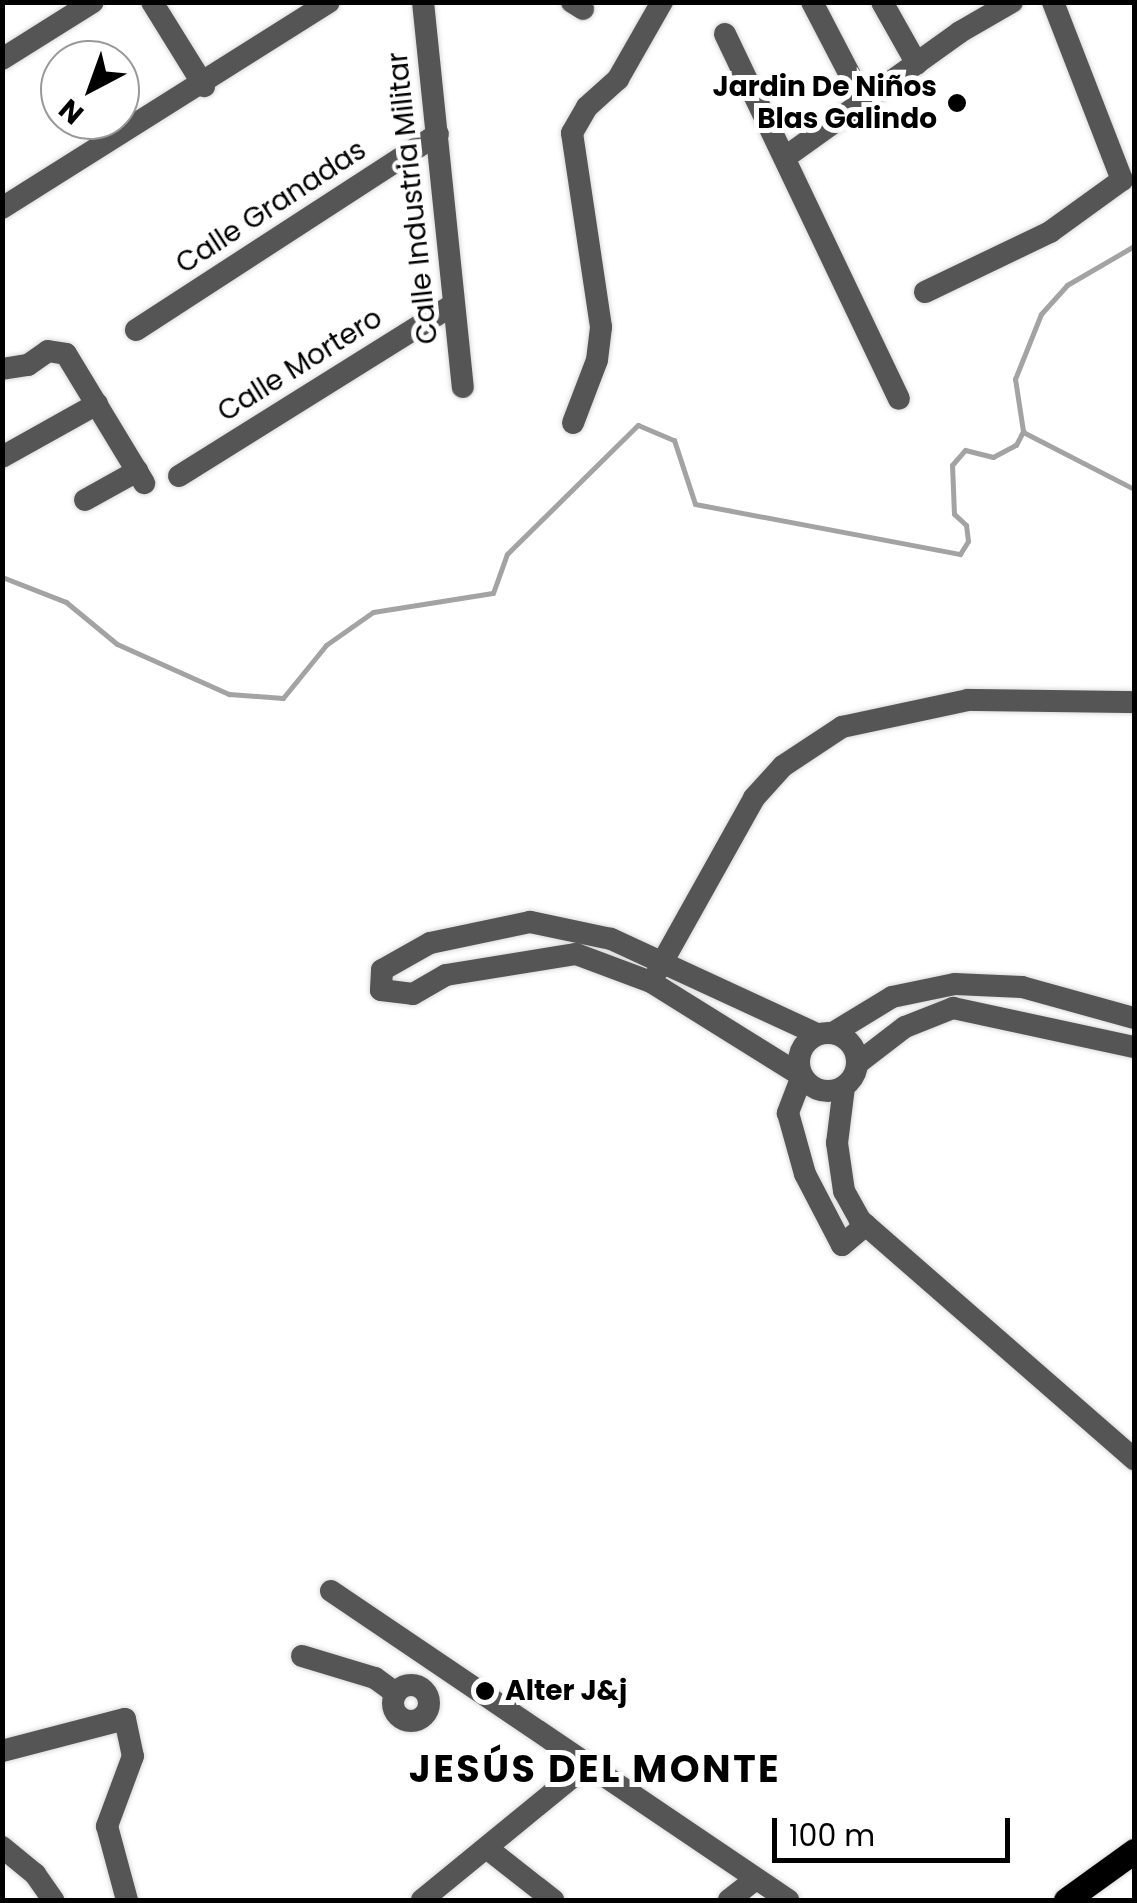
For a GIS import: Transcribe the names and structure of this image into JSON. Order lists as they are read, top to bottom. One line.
{"streets":{"street":["Calle Industria Militar","Calle Granadas","Calle Mortero"]},"crossings":[["Calle Industria Militar","Calle Granadas"],["Calle Industria Militar","Calle Mortero"]],"districts":["JESÚS DEL MONTE"],"places":["Jardin De Niños Blas Galindo","Alter J&j"],"scale_bar":"100 m","north":"bottom left"}
